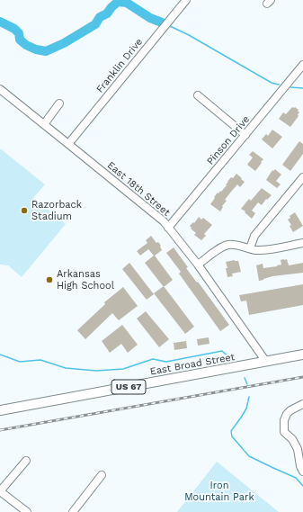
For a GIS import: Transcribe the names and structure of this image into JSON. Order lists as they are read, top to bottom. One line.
{"streets":{"main road":["East Broad Street","US 67"],"street":["Franklin Drive","Pinson Drive","East 18th Street"]},"crossings":[["Franklin Drive","East 18th Street"],["Pinson Drive","East 18th Street"],["East 18th Street","East Broad Street"]],"parks":["Iron Mountain Park"],"places":["Razorback Stadium","Arkansas High School"]}
